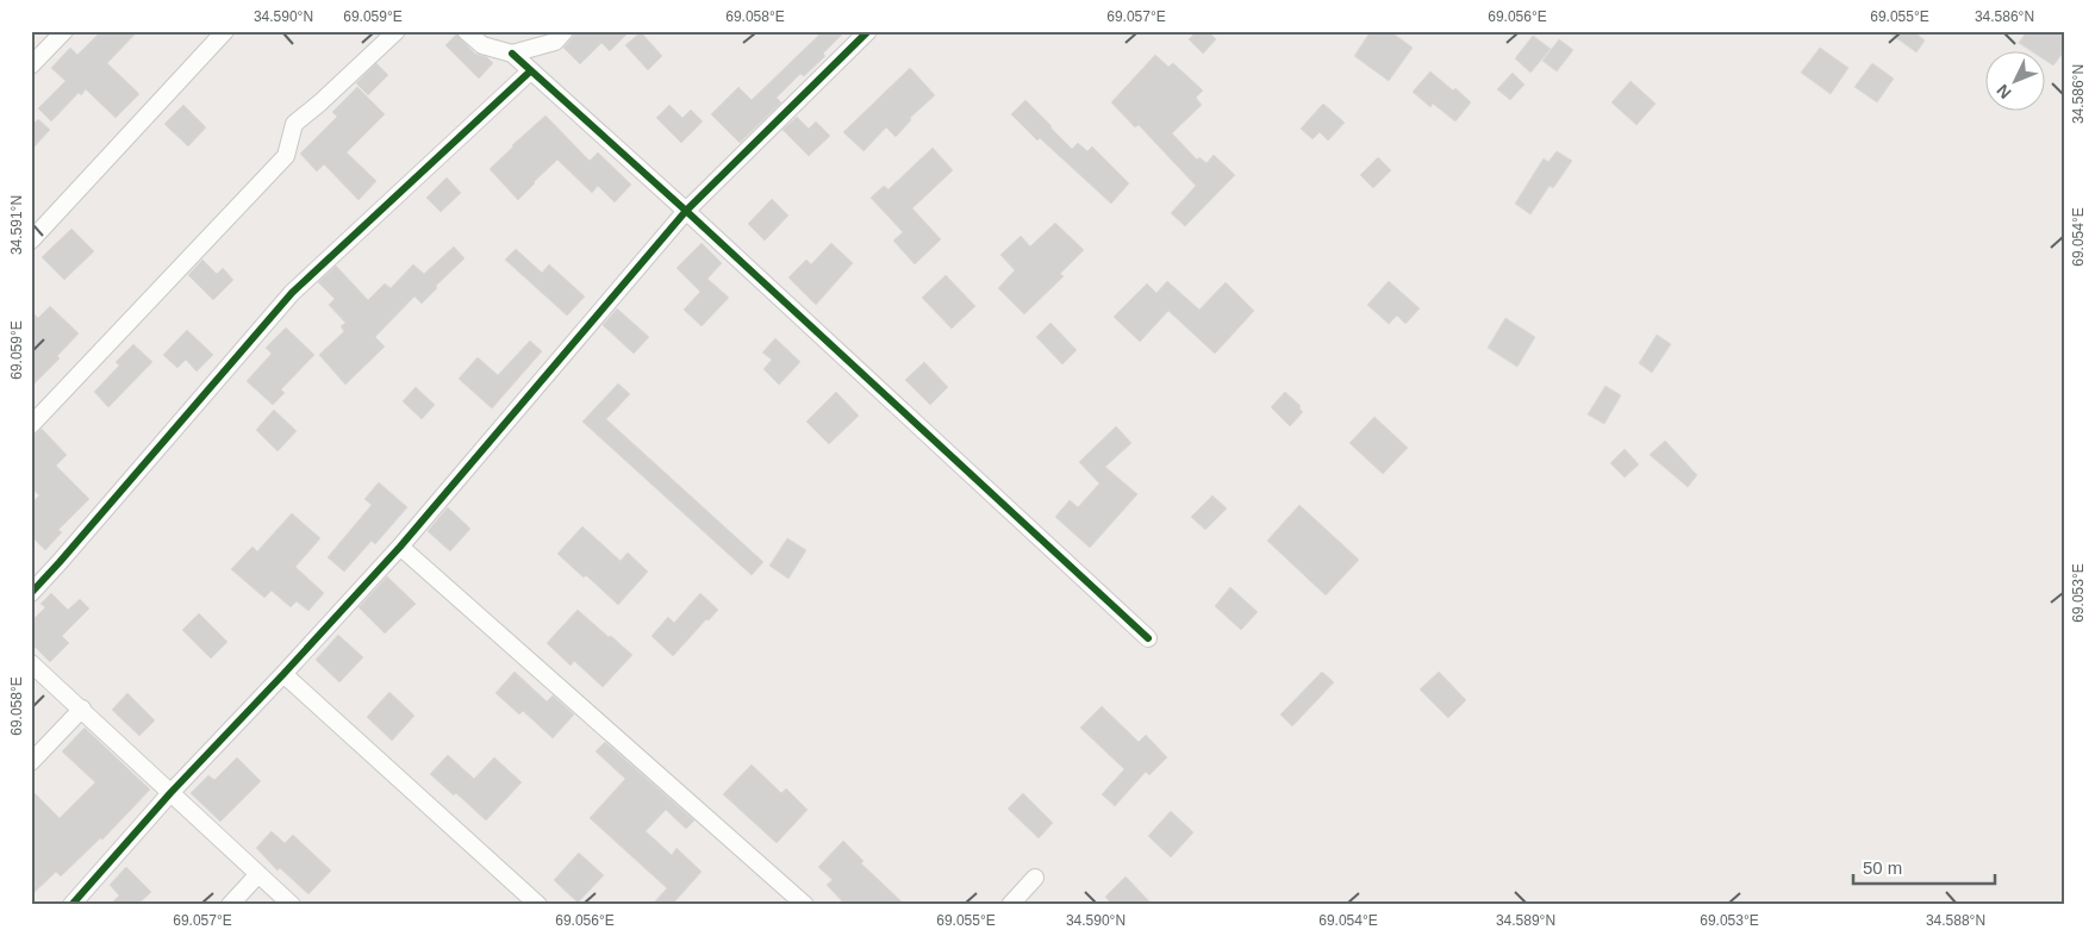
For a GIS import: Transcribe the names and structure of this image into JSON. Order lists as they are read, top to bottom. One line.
{"scale_bar":"50 m","north":"bottom left","coordinates":["34.590°N","69.059°E","69.058°E","69.057°E","69.056°E","69.055°E","34.586°N","34.591°N","69.054°E","69.053°E","34.589°N","34.588°N"]}
